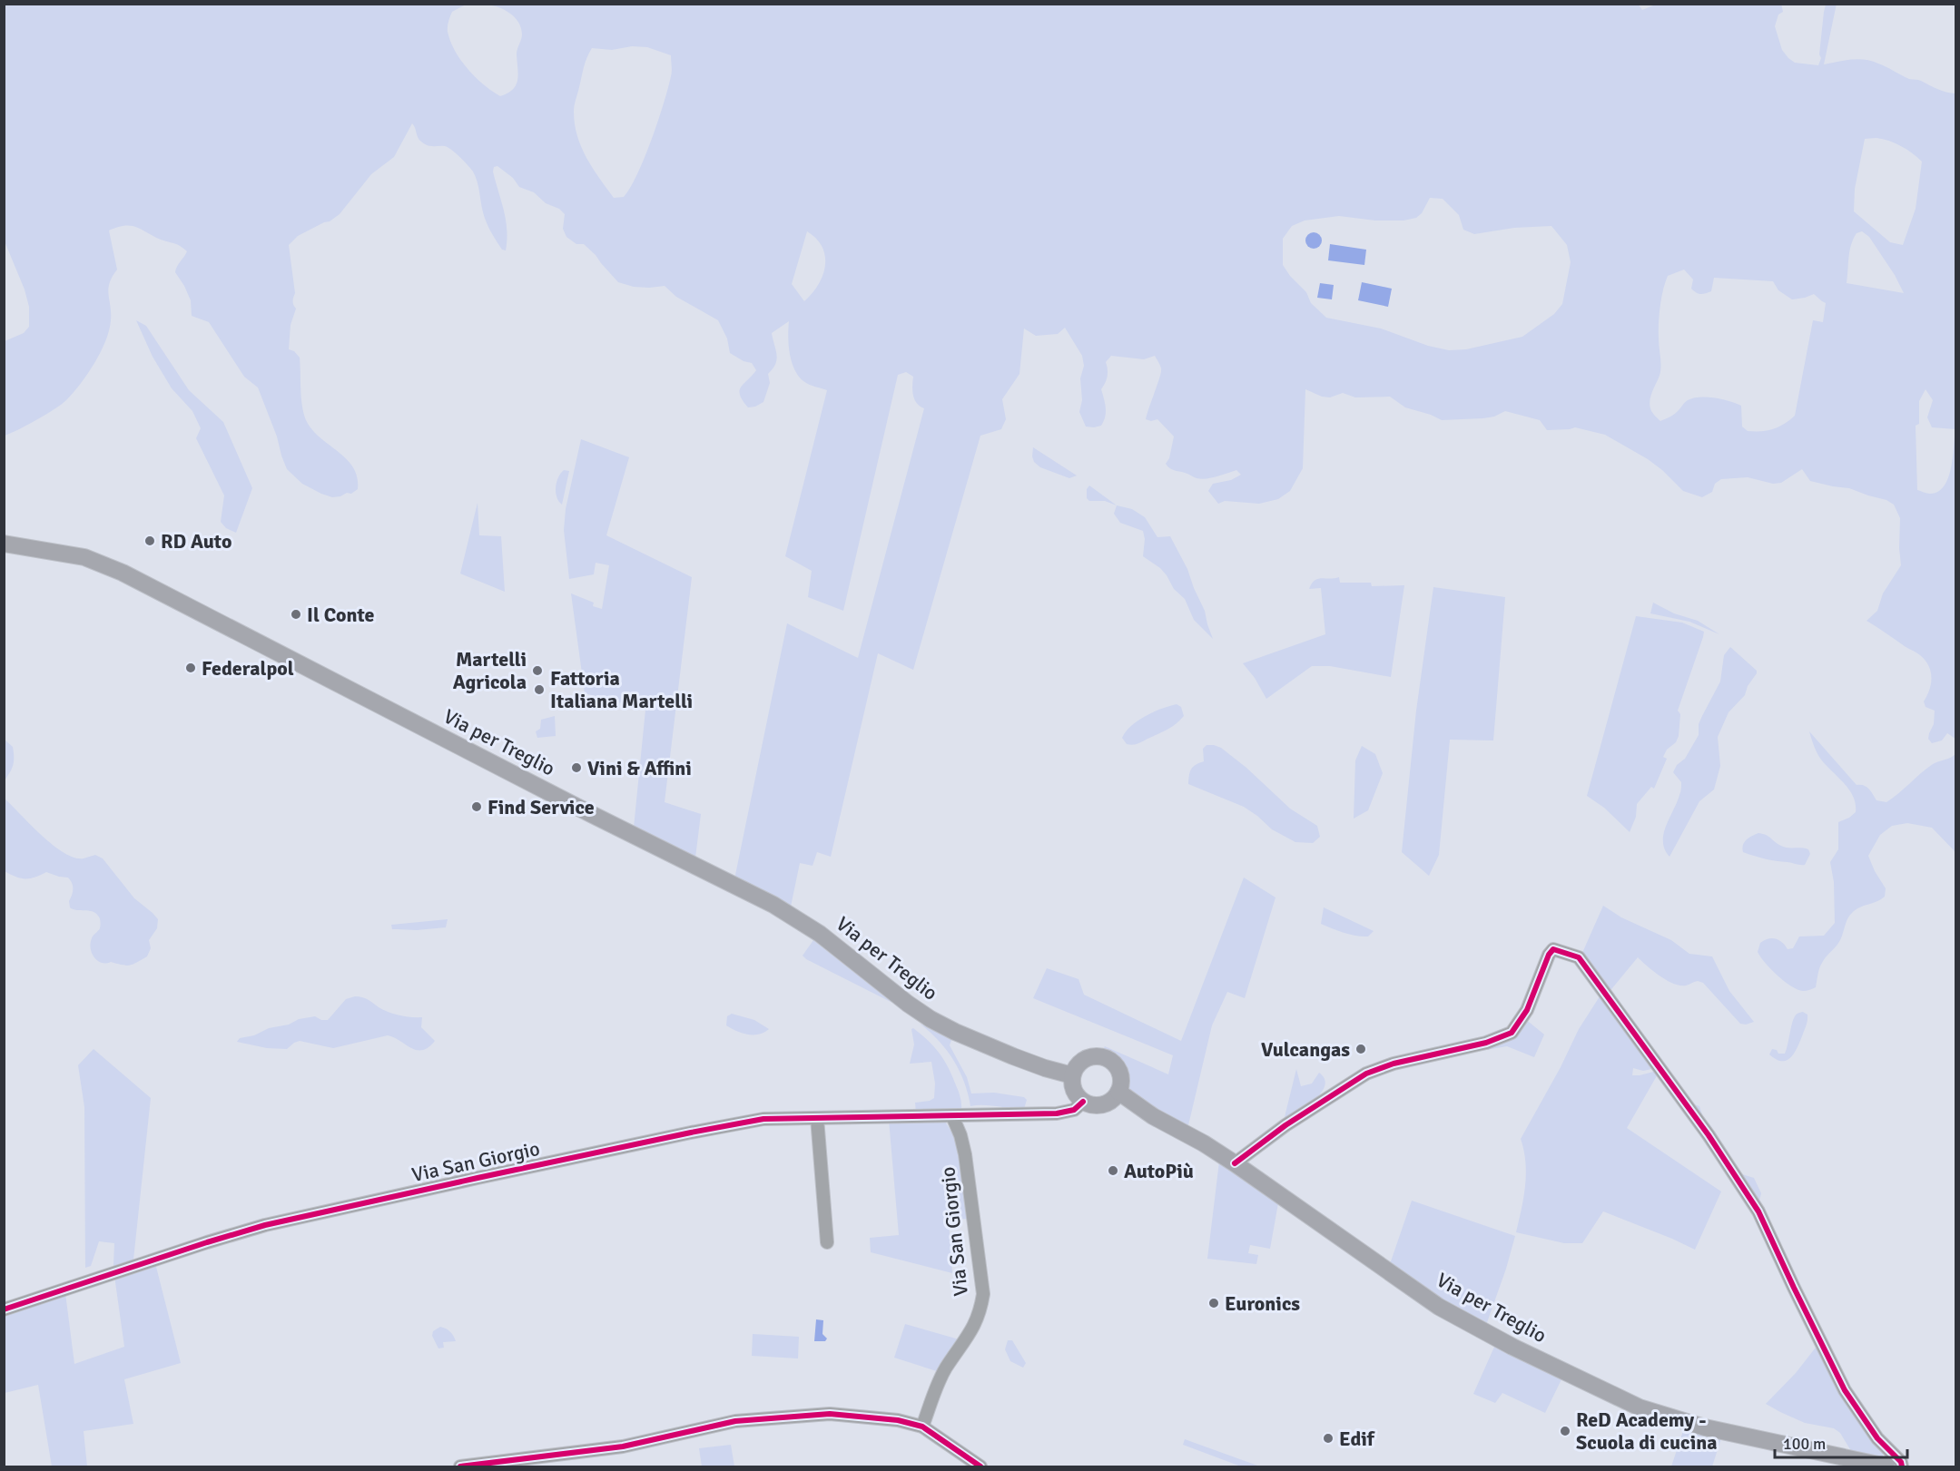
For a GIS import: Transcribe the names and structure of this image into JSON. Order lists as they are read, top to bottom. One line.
{"streets":{"main road":["Via per Treglio"],"street":["Via San Giorgio"]},"crossings":[["Via per Treglio","Via San Giorgio"]],"places":["RD Auto","Il Conte","Federalpol","Martelli Agricola","Fattoria Italiana Martelli","Vini & Affini","Find Service","Vulcangas","AutoPiù","Euronics","ReD Academy - Scuola di cucina","Edif"],"scale_bar":"100 m"}
